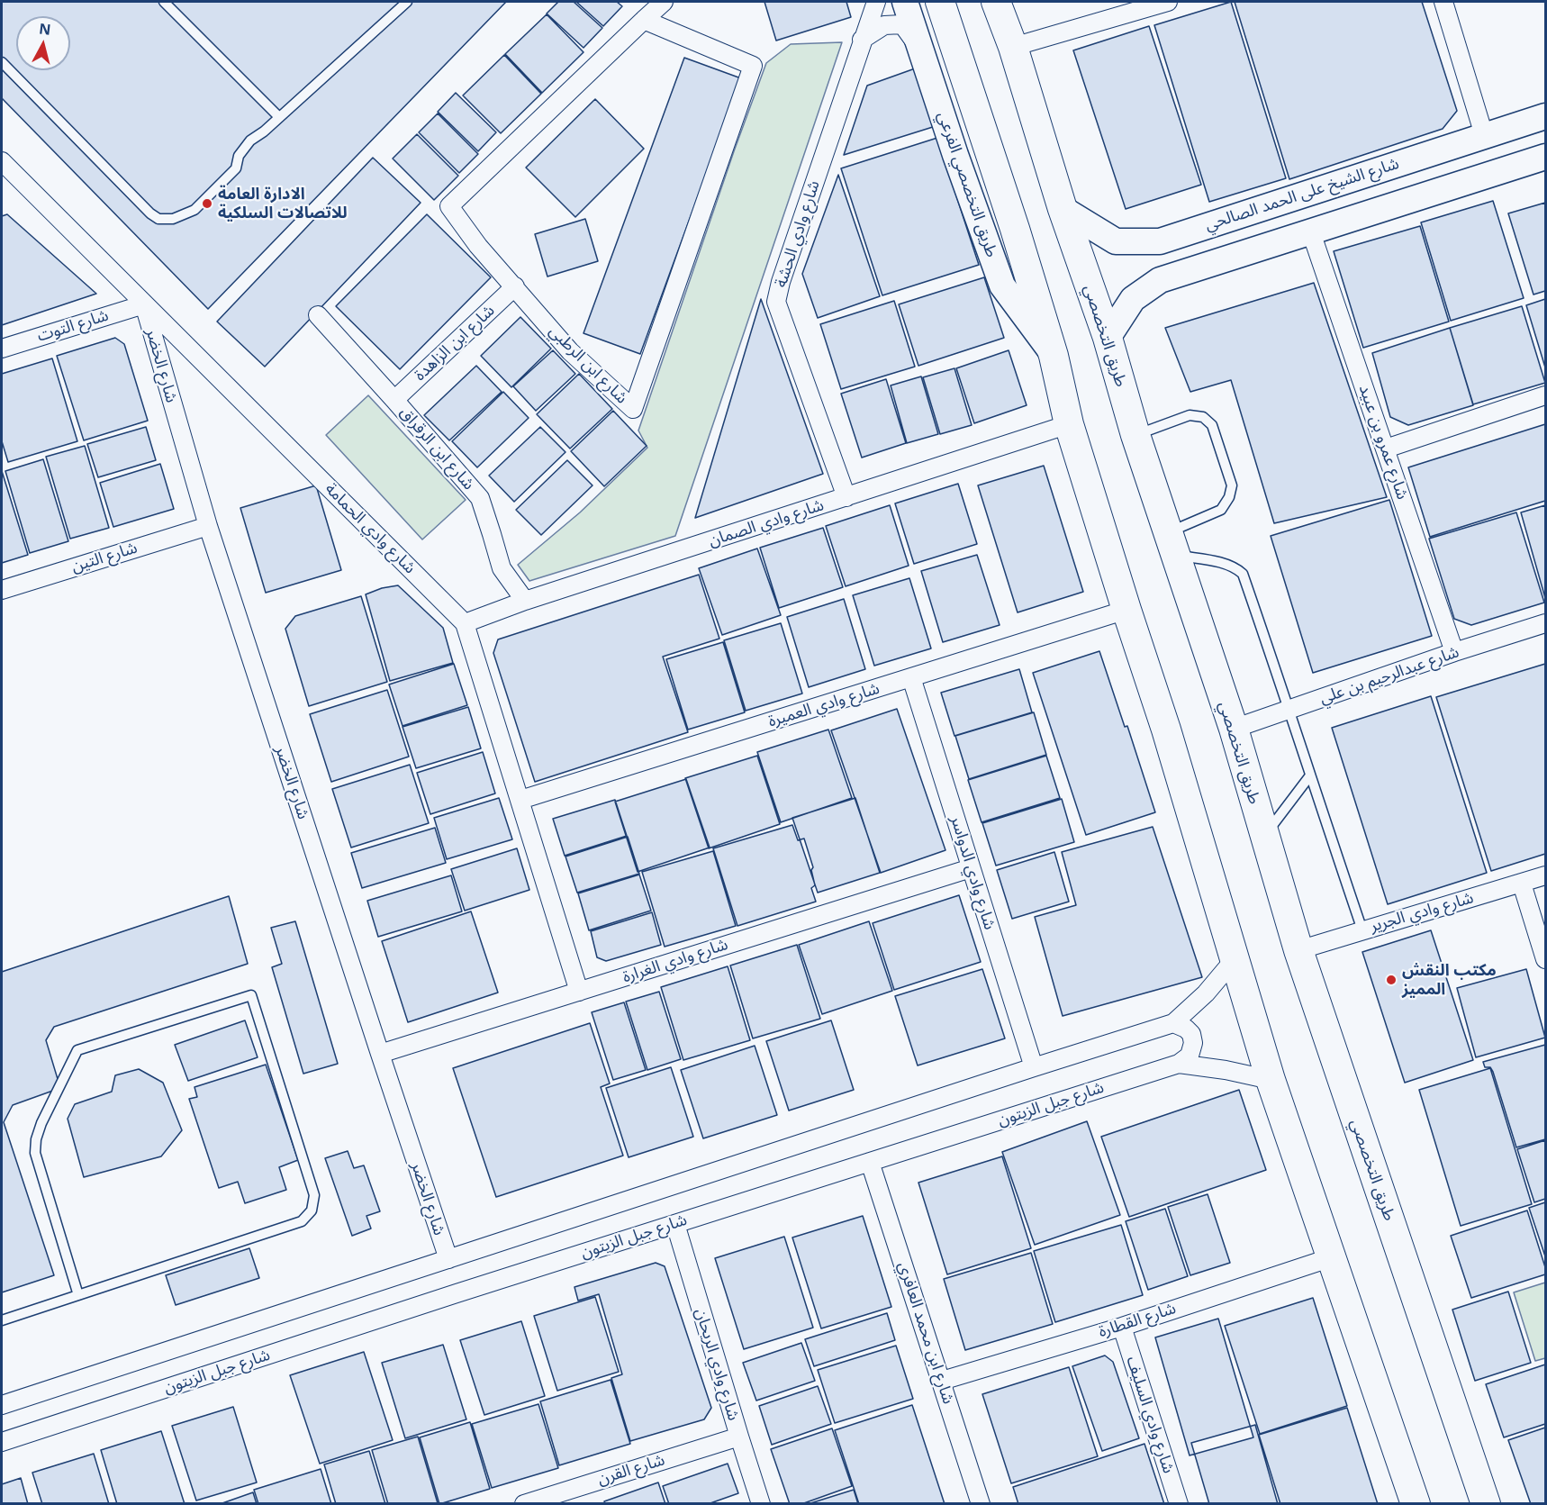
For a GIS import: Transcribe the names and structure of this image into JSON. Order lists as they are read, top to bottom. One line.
{"streets":{"main road":["طريق التخصصي"],"street":["طريق التخصصي الفرعي","شارع الشيخ على الحمد الصالحي","شارع وادي الحشة","شارع التوت","شارع ابن الزاهدة","شارع ابن الرطبي","شارع الخضر","شارع عمرو بن عبيد","شارع ابن الرقراق","شارع وادي الصمان","شارع وادي الحمامة","شارع التين","شارع عبدالرحيم بن علي","شارع وادي العميرة","شارع وادي الدواسر","شارع وادي الجرير","شارع وادي الغرارة","شارع جبل الزيتون","شارع القطارة","شارع ابن محمد العافري","شارع وادي الريحان","شارع وادي السليف","شارع القرن"]},"crossings":[["شارع الشيخ على الحمد الصالحي","طريق التخصصي"],["شارع وادي الحشة","شارع وادي الصمان"],["شارع التوت","شارع الخضر"],["شارع التوت","شارع وادي الحمامة"],["طريق التخصصي","شارع عبدالرحيم بن علي"],["طريق التخصصي","شارع وادي الجرير"],["شارع ابن الزاهدة","شارع ابن الرطبي"],["شارع ابن الزاهدة","شارع ابن الرقراق"],["شارع الخضر","شارع وادي الحمامة"],["شارع الخضر","شارع التين"],["شارع الخضر","شارع وادي الغرارة"],["شارع عمرو بن عبيد","شارع عبدالرحيم بن علي"],["شارع ابن الرقراق","شارع وادي الصمان"],["شارع وادي الصمان","شارع وادي الحمامة"],["شارع وادي الحمامة","شارع وادي العميرة"],["شارع وادي الحمامة","شارع وادي الغرارة"],["شارع وادي العميرة","شارع وادي الدواسر"],["شارع وادي الدواسر","شارع وادي الغرارة"],["شارع جبل الزيتون","شارع ابن محمد العافري"],["شارع جبل الزيتون","شارع وادي الريحان"],["شارع القطارة","شارع ابن محمد العافري"],["شارع القطارة","شارع وادي السليف"],["شارع وادي الريحان","شارع القرن"]],"places":["الادارة العامة للاتصالات السلكية","مكتب النقش المميز"],"north":"top"}
